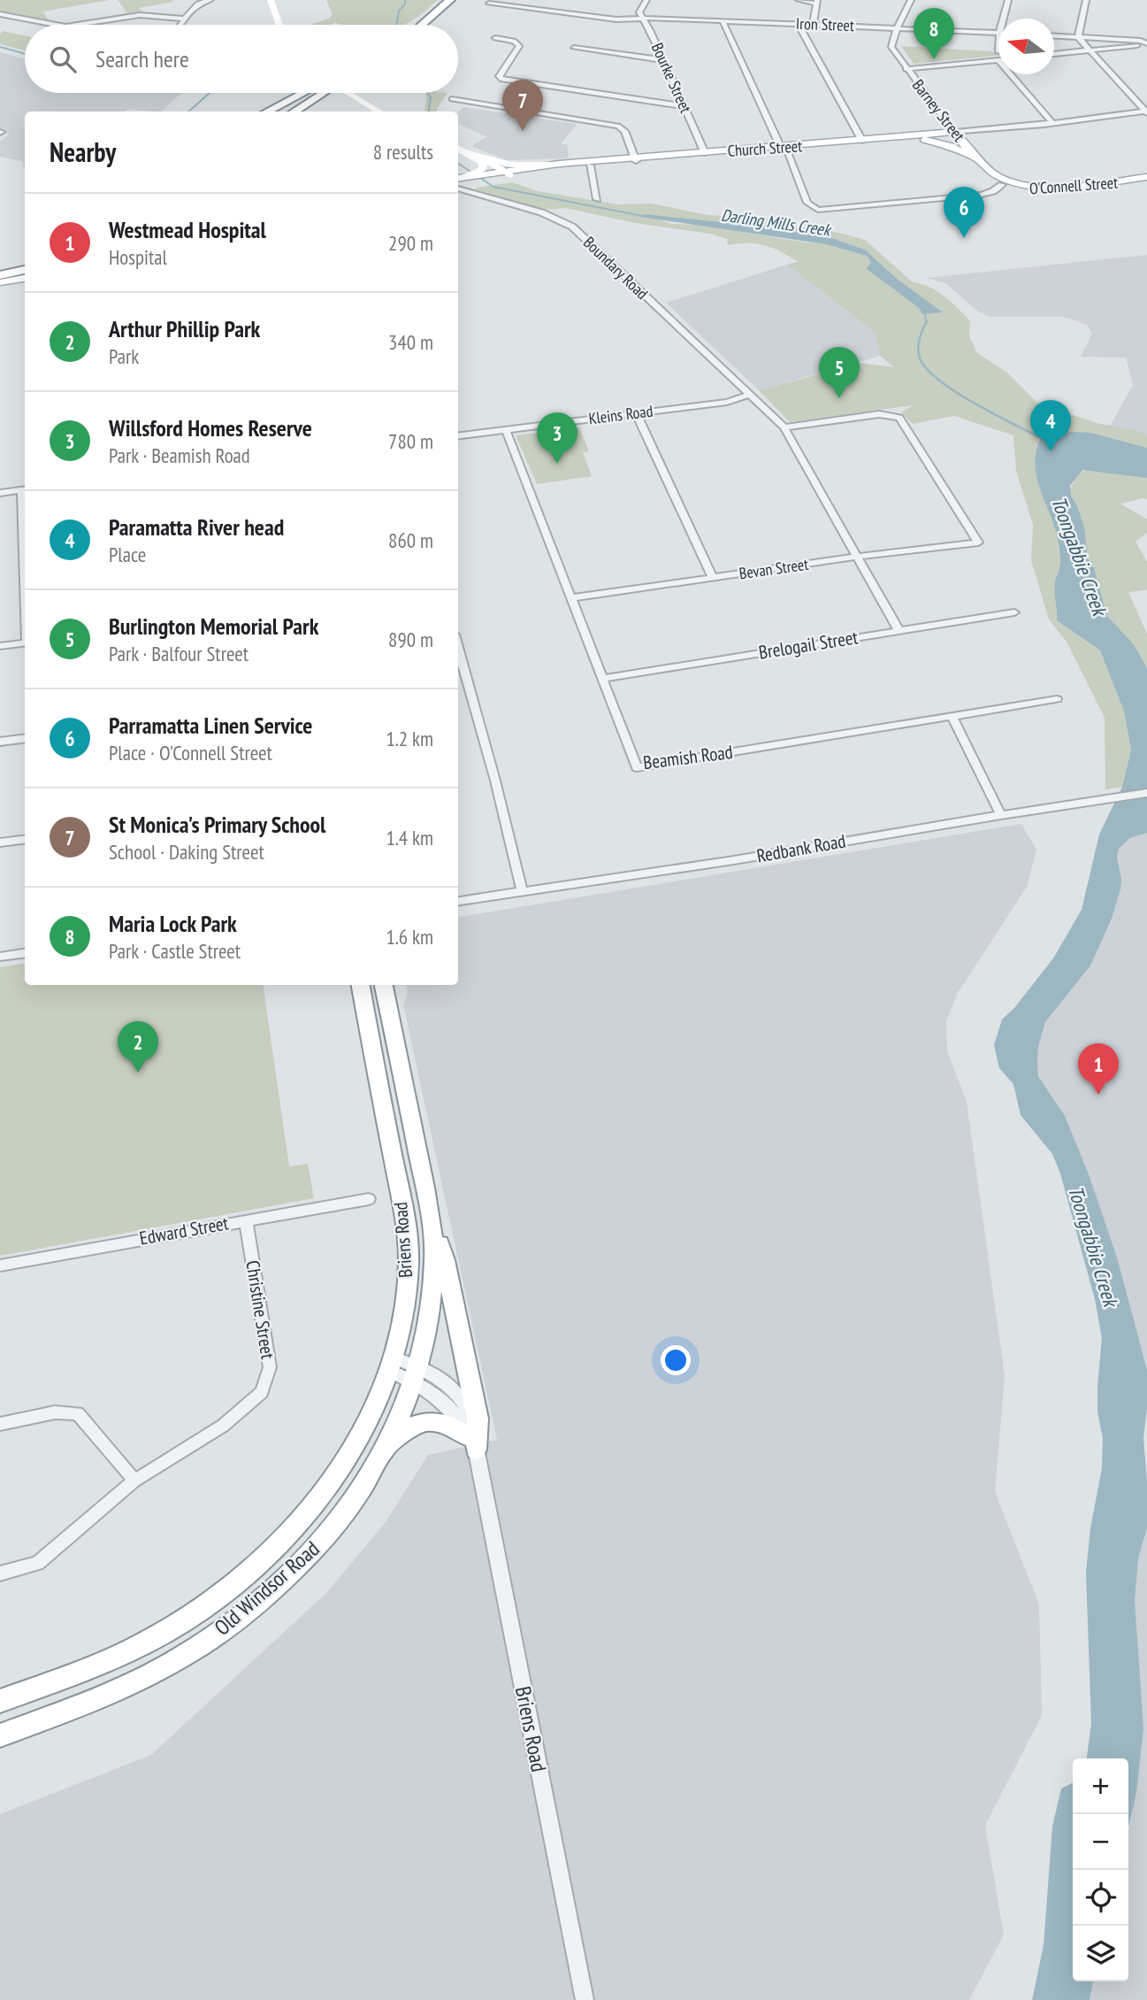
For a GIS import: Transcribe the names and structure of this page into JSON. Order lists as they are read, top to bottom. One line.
{"streets":{"highway":["Briens Road","Old Windsor Road"],"main road":["Barney Street","Church Street","O'Connell Street"],"street":["Iron Street","Bourke Street","Boundary Road","Kleins Road","Bevan Street","Brelogail Street","Beamish Road","Redbank Road","Edward Street","Christine Street"]},"crossings":[["Iron Street","Bourke Street"],["Iron Street","Barney Street"],["Bourke Street","Church Street"],["Barney Street","Church Street"],["Barney Street","O'Connell Street"],["Church Street","O'Connell Street"],["Church Street","Boundary Road"],["Boundary Road","Kleins Road"],["Boundary Road","Bevan Street"],["Kleins Road","Beamish Road"],["Bevan Street","Beamish Road"],["Brelogail Street","Beamish Road"],["Edward Street","Christine Street"],["Briens Road","Old Windsor Road"]],"water":["Darling Mills Creek","Toongabbie Creek"],"north":"left","page":{"pins":["8","7","6","5","4","3","2","1"],"search":"Search here","heading":["Nearby","8 results"],"list":[{"mark":"1","name":"Westmead Hospital","note":"Hospital","value":"290 m"},{"mark":"2","name":"Arthur Phillip Park","note":"Park","value":"340 m"},{"mark":"3","name":"Willsford Homes Reserve","note":"Park · Beamish Road","value":"780 m"},{"mark":"4","name":"Paramatta River head","note":"Place","value":"860 m"},{"mark":"5","name":"Burlington Memorial Park","note":"Park · Balfour Street","value":"890 m"},{"mark":"6","name":"Parramatta Linen Service","note":"Place · O'Connell Street","value":"1.2 km"},{"mark":"7","name":"St Monica's Primary School","note":"School · Daking Street","value":"1.4 km"},{"mark":"8","name":"Maria Lock Park","note":"Park · Castle Street","value":"1.6 km"}],"map_buttons":["+","−"]}}
